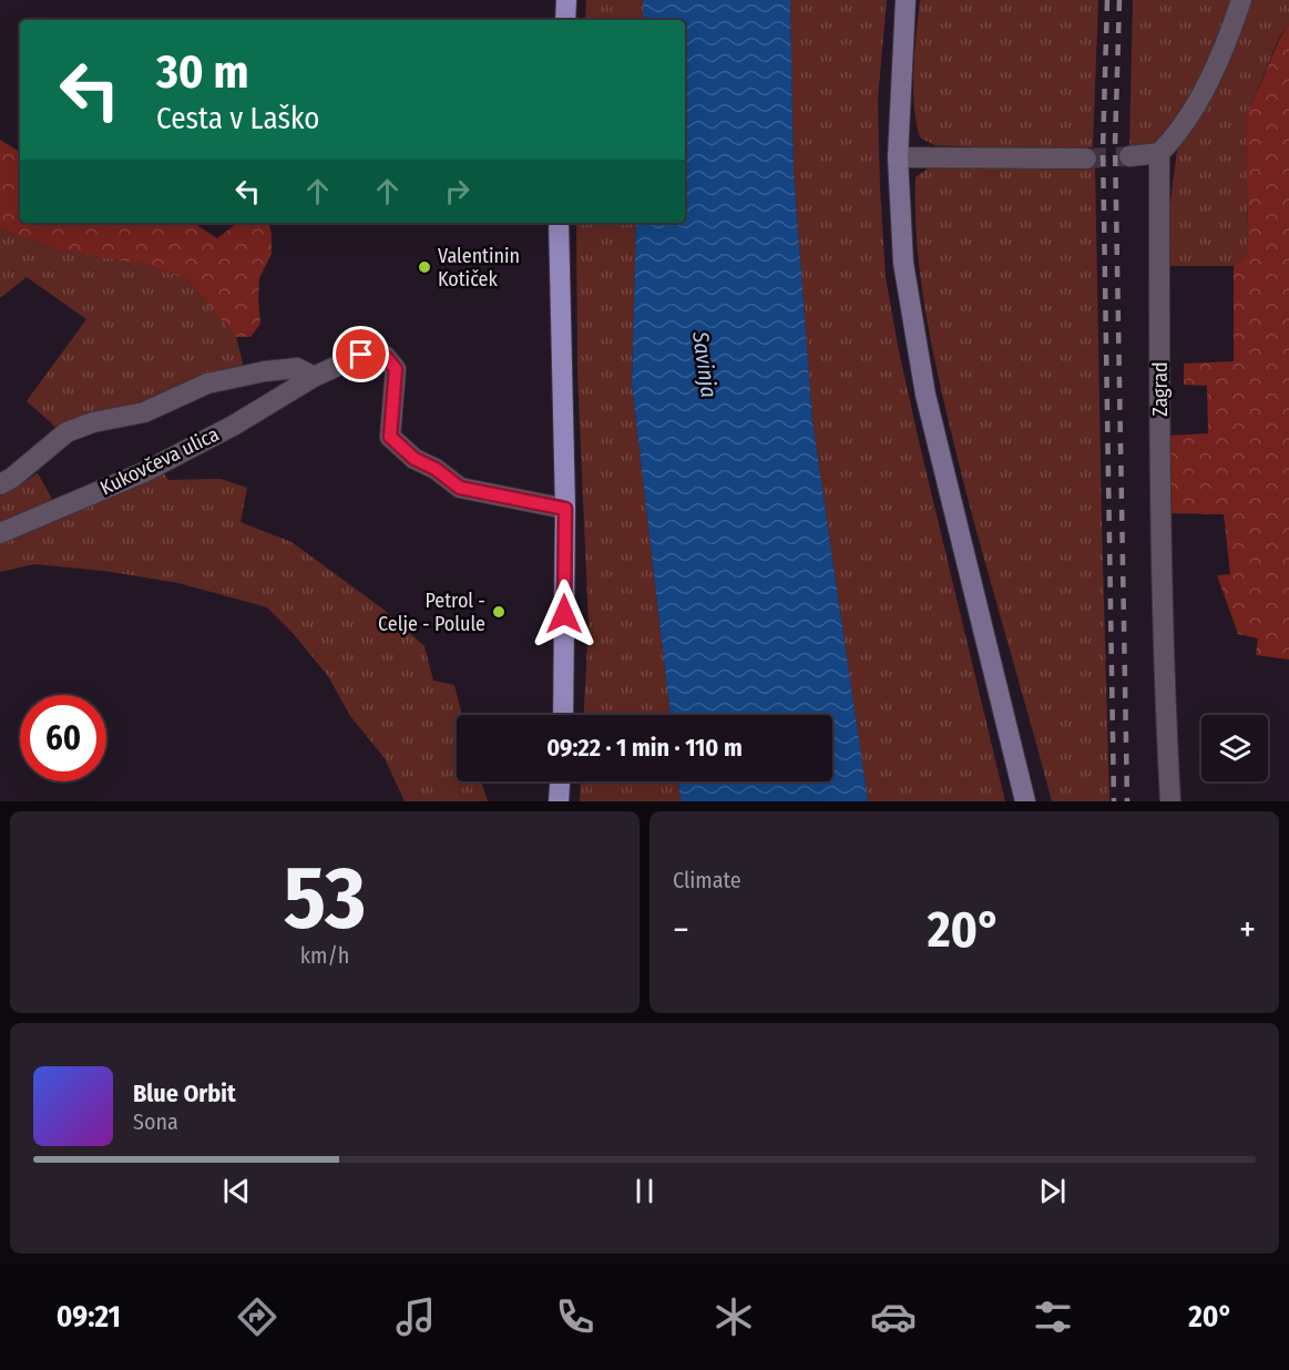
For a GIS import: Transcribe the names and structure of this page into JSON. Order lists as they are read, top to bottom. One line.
{"streets":{"street":["Zagrad","Kukovčeva ulica"]},"water":["Savinja"],"places":["Valentinin Kotiček","Petrol - Celje - Polule"],"page":{"turn":["30 m","Cesta v Laško"],"limit":"60","trip":"09:22 · 1 min · 110 m","tile":[["53","km/h"],"Climate"],"heat":["−","20°","+"],"song":["Blue Orbit","Sona"],"tabs":["09:21","20°"]}}
